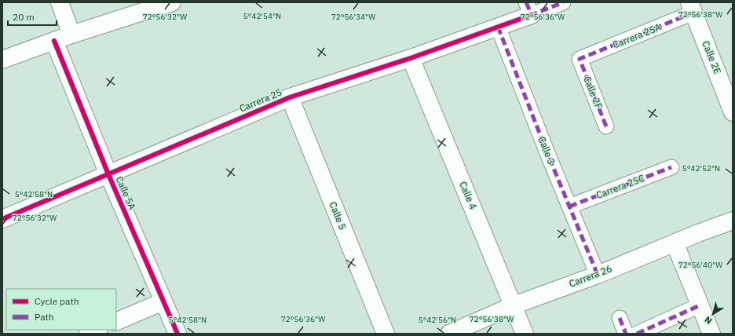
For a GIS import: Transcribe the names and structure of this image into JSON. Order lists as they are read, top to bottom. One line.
{"streets":{"street":["Carrera 25A","Calle 2E","Calle 2F","Carrera 25","Calle 3","Carrera 25C","Calle 5A","Calle 4","Calle 5","Carrera 26"]},"crossings":[["Carrera 25A","Calle 2E"],["Carrera 25A","Calle 2F"],["Carrera 25","Calle 3"],["Carrera 25","Calle 5A"],["Carrera 25","Calle 4"],["Carrera 25","Calle 5"],["Calle 3","Carrera 25C"],["Calle 3","Carrera 26"],["Calle 4","Carrera 26"]],"legend":["Cycle path","Path"],"scale_bar":"20 m","north":"bottom left","coordinates":["72°56'38\"W","5°42'54\"N","72°56'32\"W","72°56'34\"W","72°56'36\"W","5°42'52\"N","5°42'58\"N","72°56'40\"W","5°42'56\"N"]}
